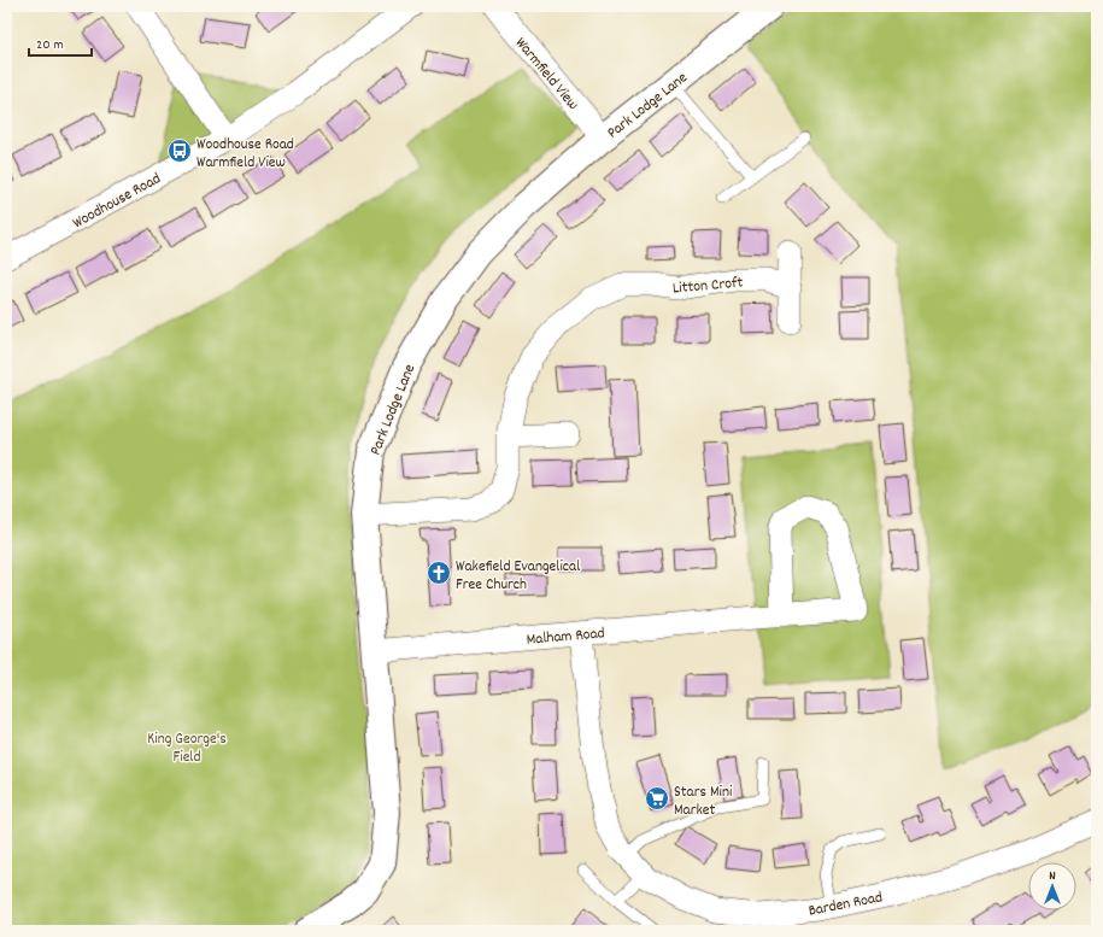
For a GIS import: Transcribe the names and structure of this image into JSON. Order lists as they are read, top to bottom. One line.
{"streets":{"street":["Warmfield View","Park Lodge Lane","Woodhouse Road","Litton Croft","Malham Road","Barden Road"]},"crossings":[["Warmfield View","Park Lodge Lane"],["Park Lodge Lane","Litton Croft"],["Park Lodge Lane","Malham Road"],["Malham Road","Barden Road"]],"parks":["King George's Field"],"places":{"bus stop":["Woodhouse Road Warmfield View"],"church":["Wakefield Evangelical Free Church"],"supermarket":["Stars Mini Market"]},"scale_bar":"20 m","north":"top"}
